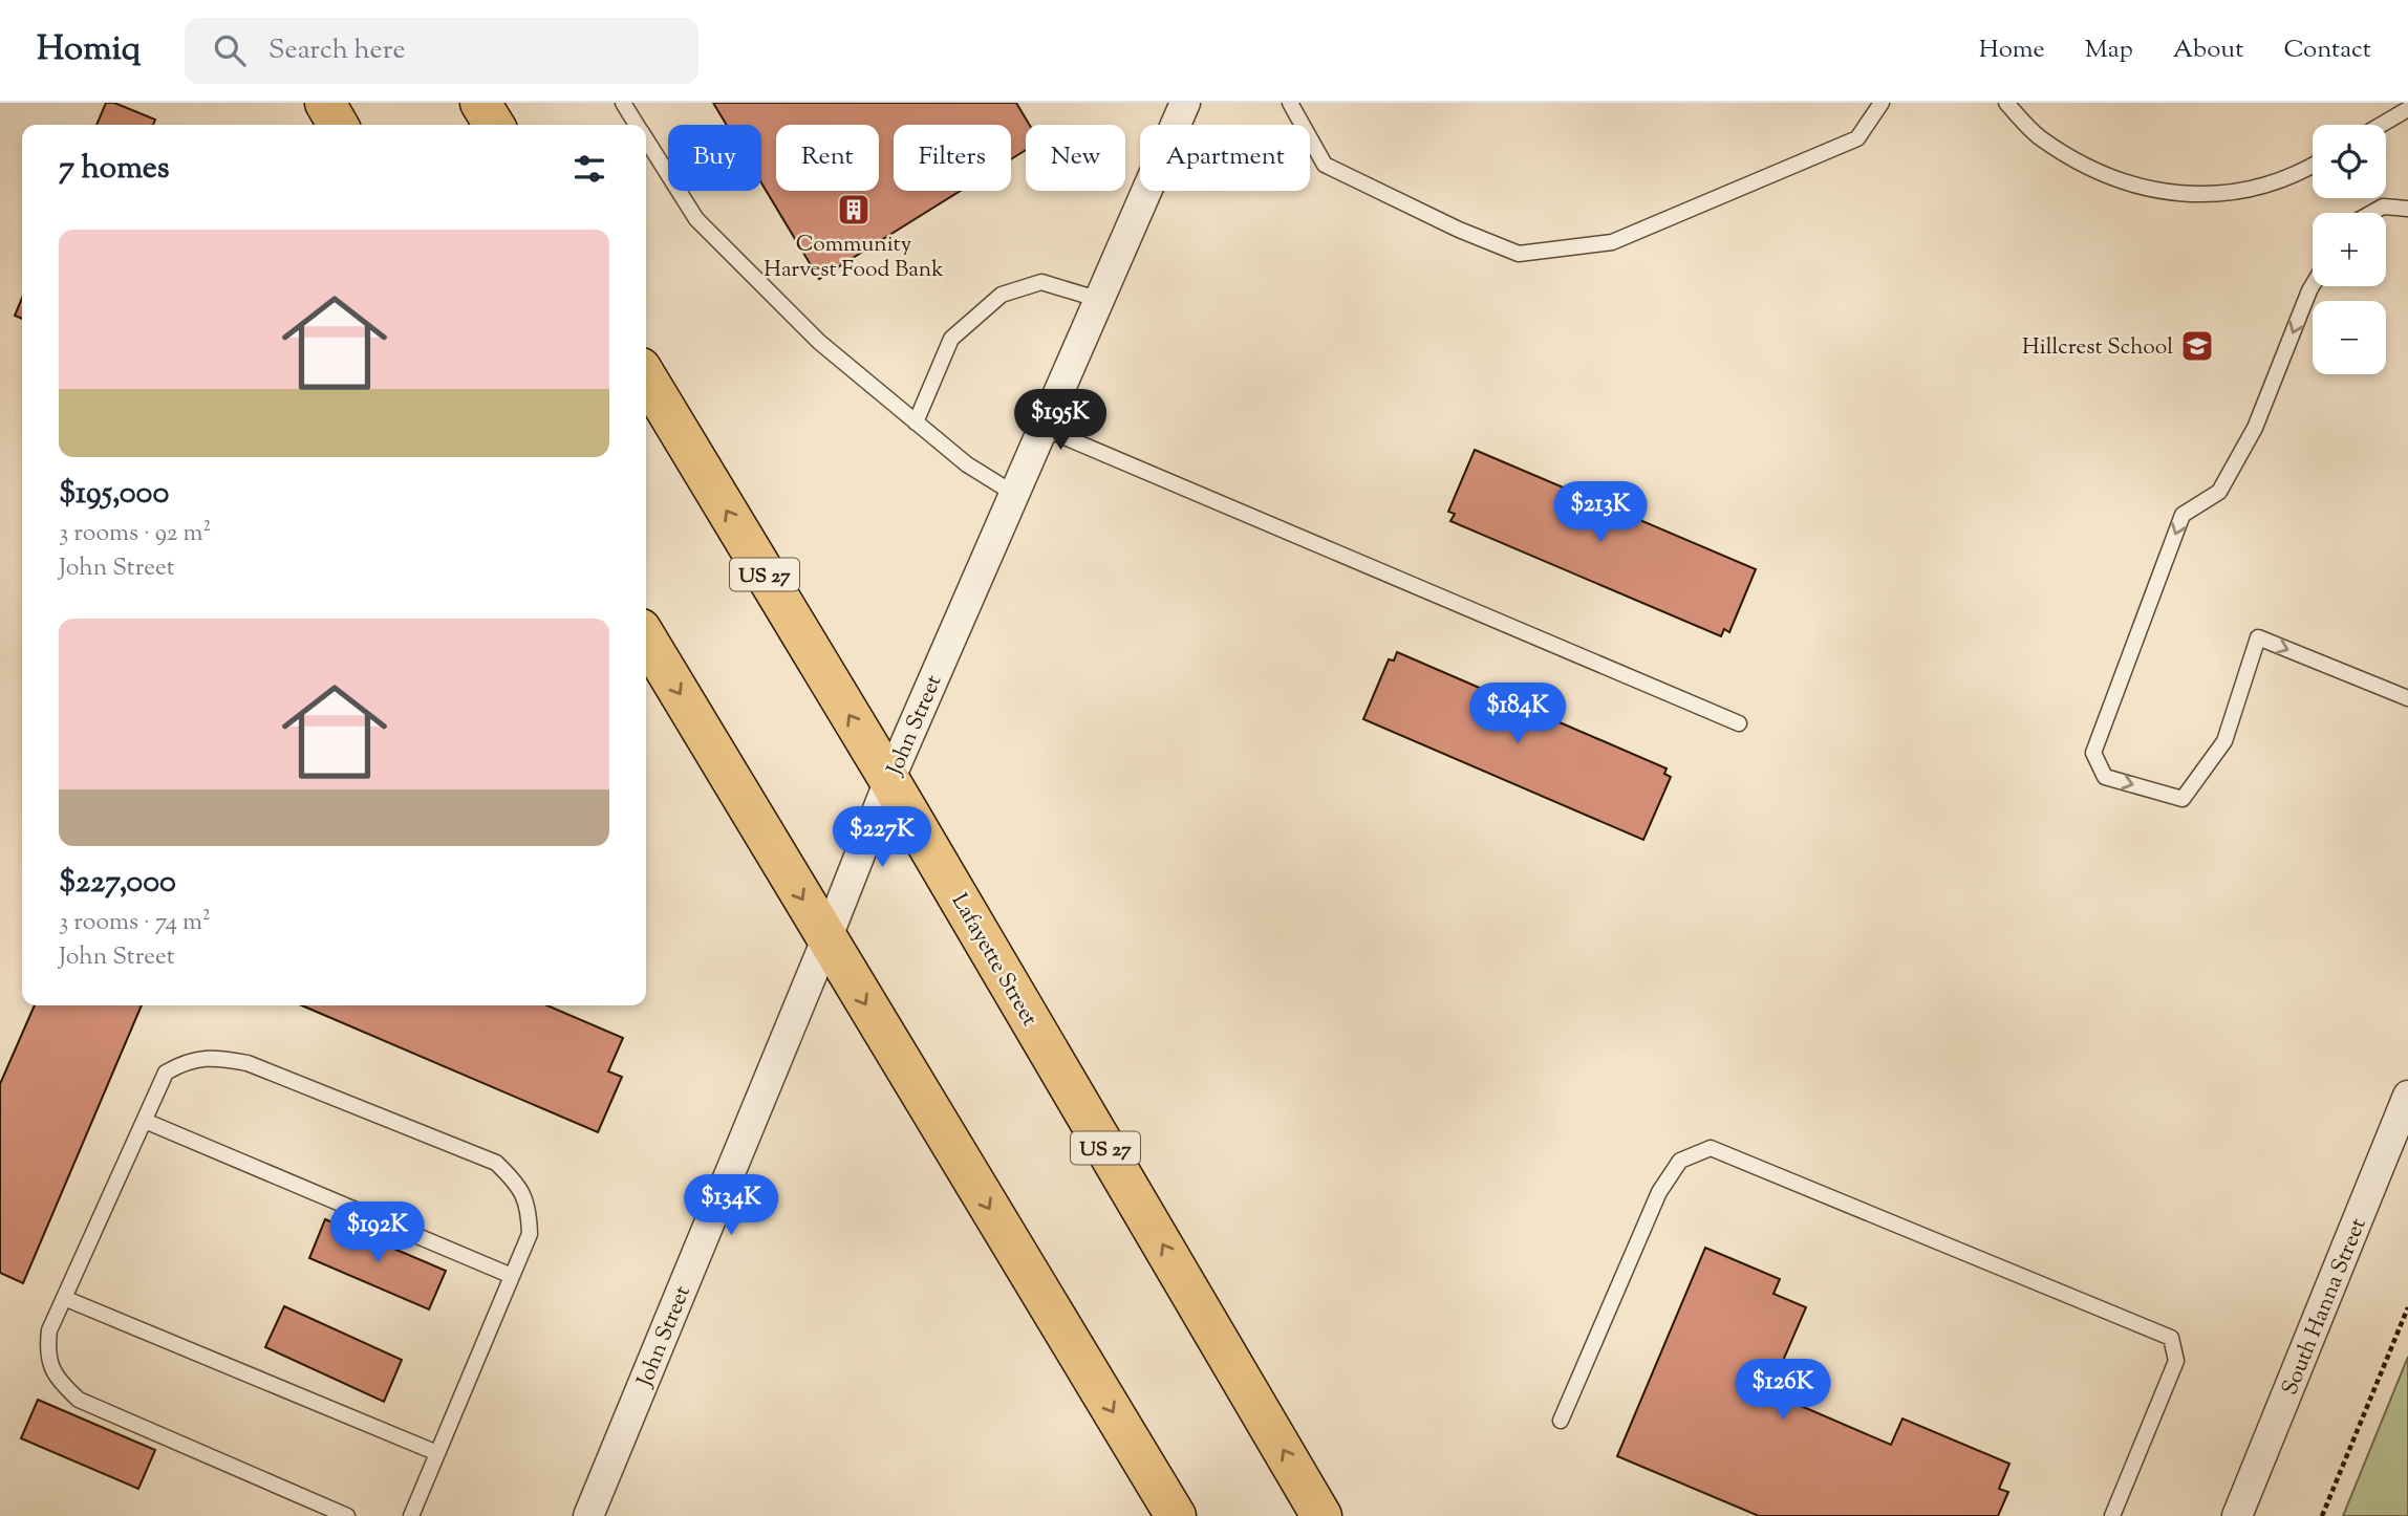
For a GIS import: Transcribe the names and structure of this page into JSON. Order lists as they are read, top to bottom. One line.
{"streets":{"highway":["US 27","Lafayette Street"],"street":["John Street","South Hanna Street"]},"crossings":[["John Street","Lafayette Street"]],"places":{"building":["Community Harvest Food Bank"],"school or university":["Hillcrest School"]},"page":{"header":"Homiq","search":"Search here","nav":["Home","Map","About","Contact"],"map_buttons":["+","−"],"chip":["Buy","Rent","Filters","New","Apartment"],"heading":"7 homes","list":[{"name":"$195,000","note":"3 rooms · 92 m² · John Street"},{"name":"$227,000","note":"3 rooms · 74 m² · John Street"}],"price":["$195K","$213K","$184K","$227K","$134K","$192K","$126K"]}}
